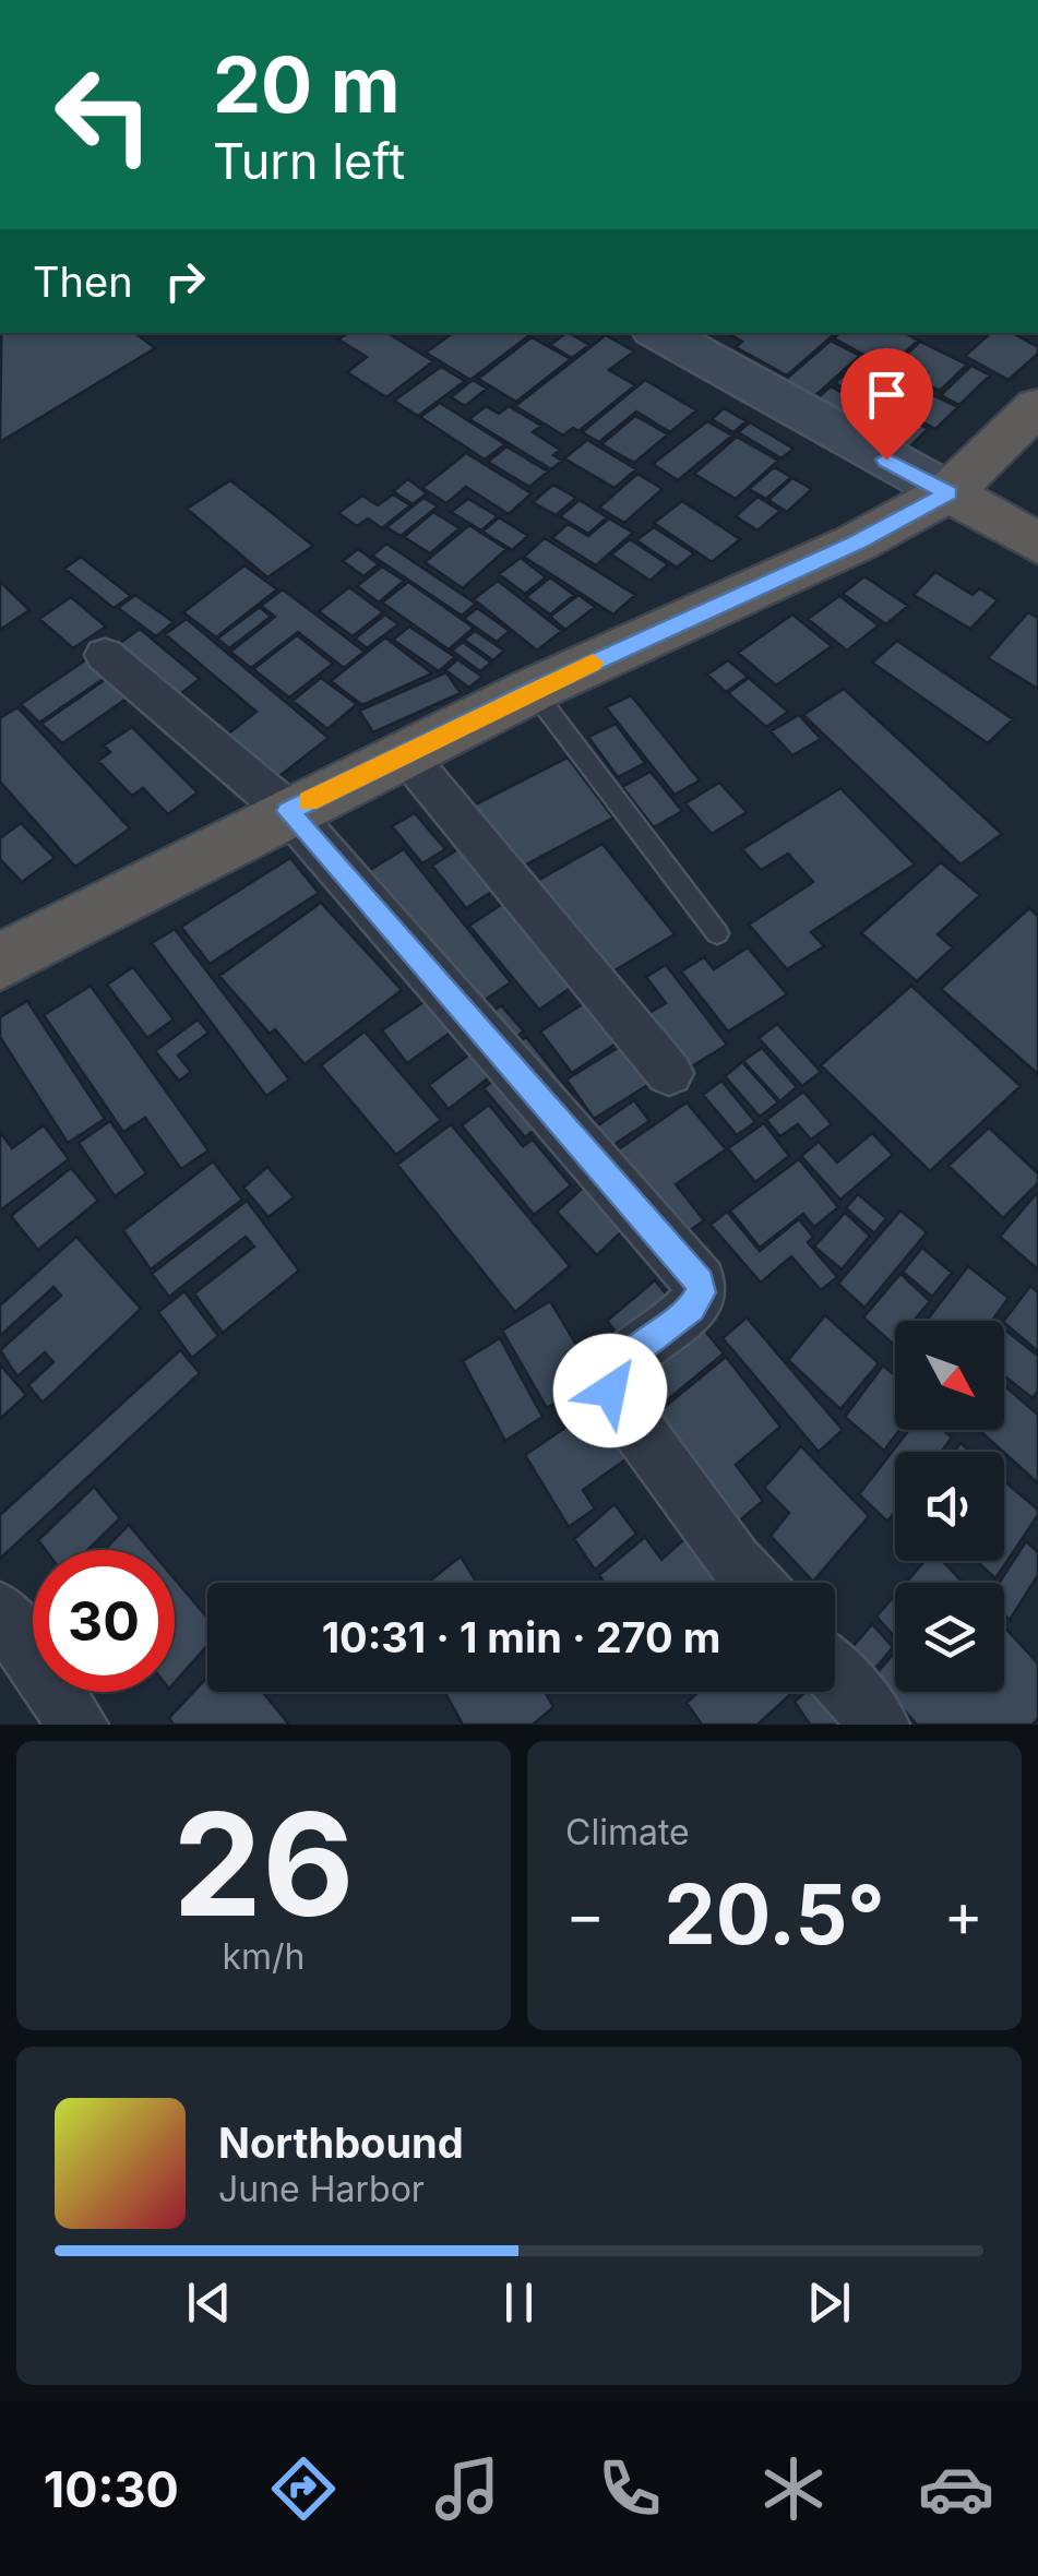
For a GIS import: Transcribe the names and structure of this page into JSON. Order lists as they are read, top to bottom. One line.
{"north":"bottom right","page":{"turn":["20 m","Turn left"],"then":"Then","limit":"30","trip":"10:31 · 1 min · 270 m","tile":[["26","km/h"],"Climate"],"heat":["−","20.5°","+"],"song":["Northbound","June Harbor"],"tabs":"10:30"}}
